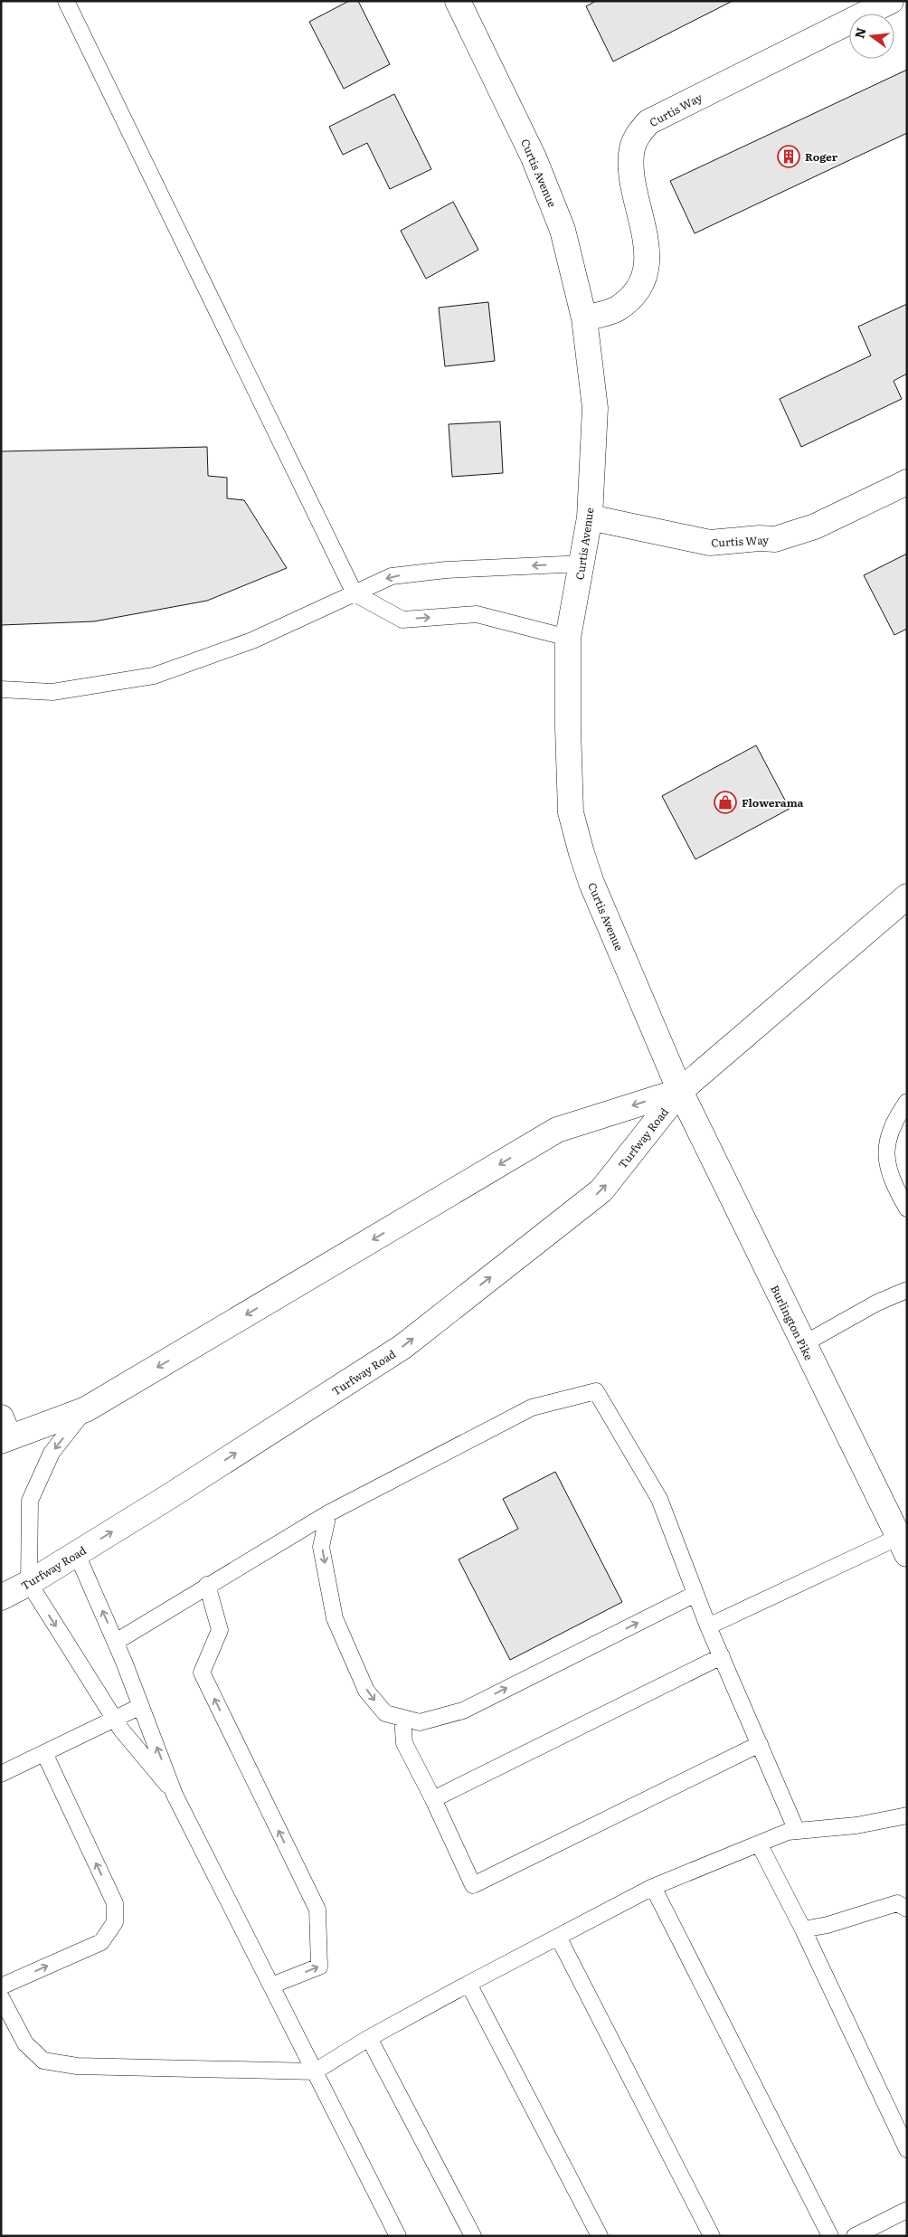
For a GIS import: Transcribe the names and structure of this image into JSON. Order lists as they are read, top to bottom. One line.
{"streets":{"main road":["Curtis Way","Curtis Avenue","Turfway Road","Burlington Pike"]},"crossings":[["Curtis Way","Curtis Avenue"],["Curtis Avenue","Turfway Road"],["Curtis Avenue","Burlington Pike"],["Turfway Road","Burlington Pike"]],"places":{"building":["Roger"],"shop":["Flowerama"]},"north":"left"}
